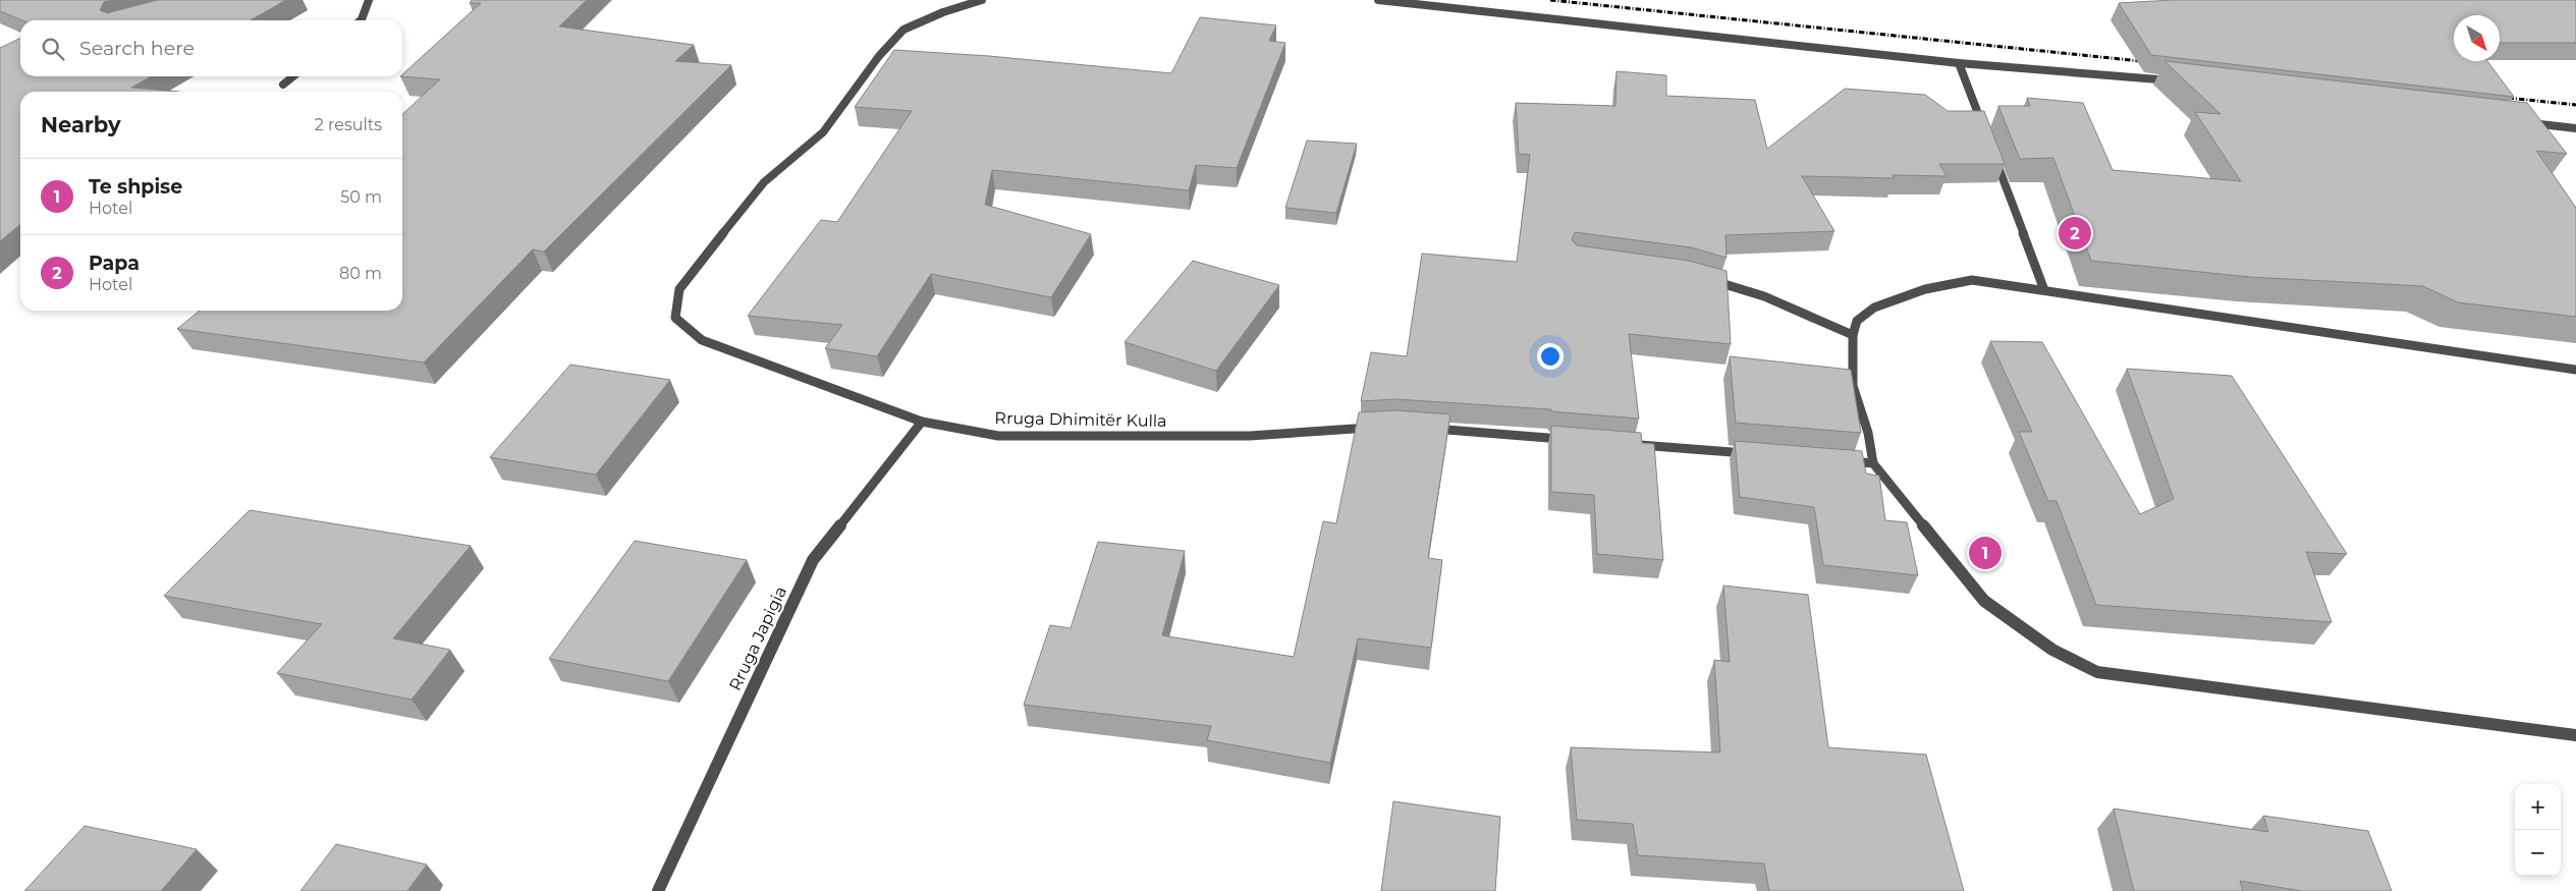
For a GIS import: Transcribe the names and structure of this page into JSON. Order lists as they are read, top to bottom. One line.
{"streets":{"street":["Rruga Dhimitër Kulla","Rruga Japigia"]},"crossings":[["Rruga Dhimitër Kulla","Rruga Japigia"]],"north":"bottom right","page":{"search":"Search here","heading":["Nearby","2 results"],"list":[{"mark":"1","name":"Te shpise","note":"Hotel","value":"50 m"},{"mark":"2","name":"Papa","note":"Hotel","value":"80 m"}],"pins":["2","1"],"map_buttons":["+","−"]}}
